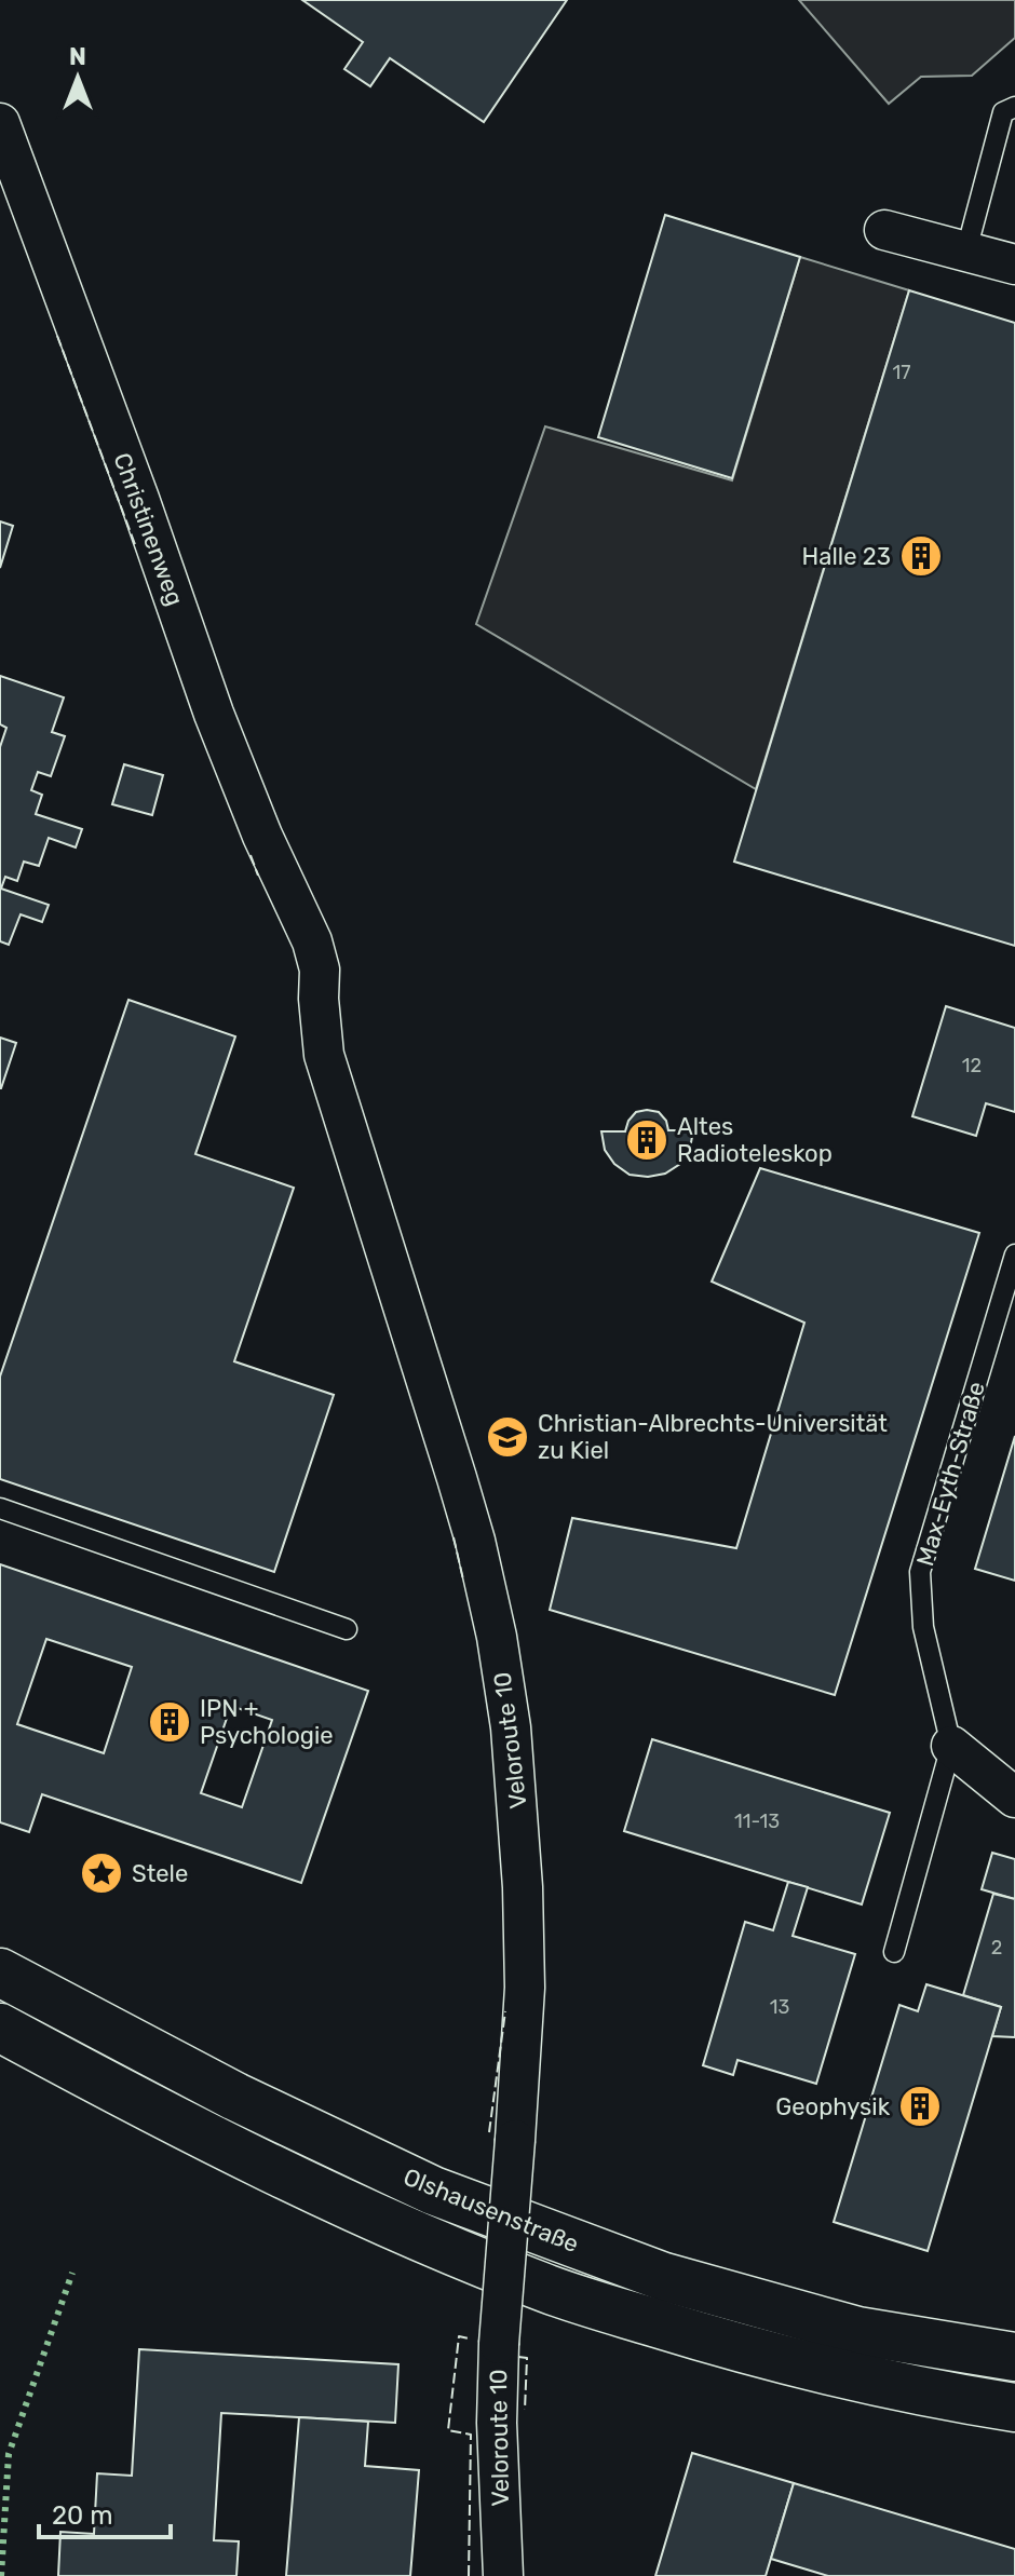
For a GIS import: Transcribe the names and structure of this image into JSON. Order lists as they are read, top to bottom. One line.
{"streets":{"street":["Christinenweg","Veloroute 10","Olshausenstraße"],"lane":["Max-Eyth-Straße"]},"crossings":[["Christinenweg","Veloroute 10"]],"places":{"building":["Halle 23","Altes Radioteleskop","IPN + Psychologie","Geophysik"],"school or university":["Christian-Albrechts-Universität zu Kiel"],"place":["Stele"]},"house_numbers":["17","12","11-13","2","13"],"scale_bar":"20 m","north":"top"}
